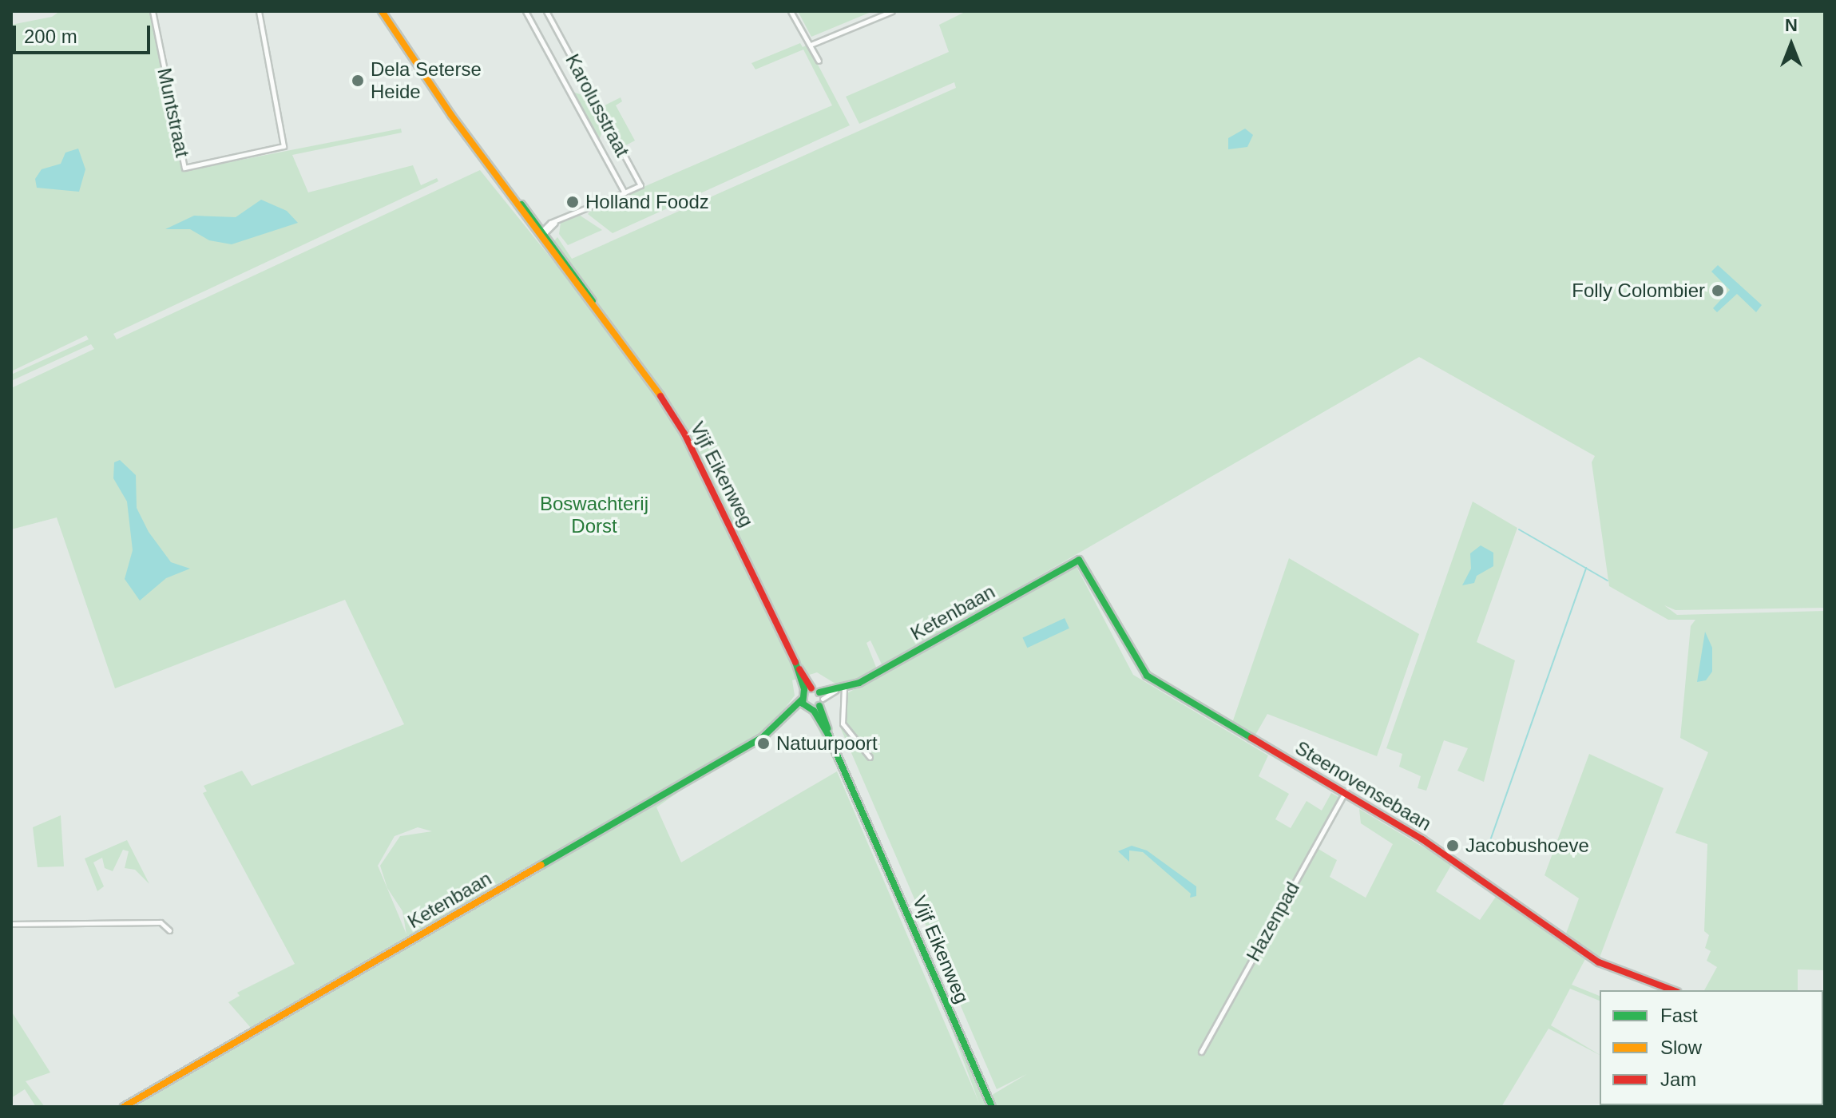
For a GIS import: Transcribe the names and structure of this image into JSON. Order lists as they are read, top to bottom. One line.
{"streets":{"street":["Karolusstraat","Muntstraat","Vijf Eikenweg","Ketenbaan","Steenovensebaan","Hazenpad"]},"crossings":[["Vijf Eikenweg","Ketenbaan"],["Ketenbaan","Steenovensebaan"],["Steenovensebaan","Hazenpad"]],"parks":["Boswachterij Dorst"],"places":["Dela Seterse Heide","Holland Foodz","Folly Colombier","Natuurpoort","Jacobushoeve"],"legend":["Fast","Slow","Jam"],"scale_bar":"200 m","north":"top"}
